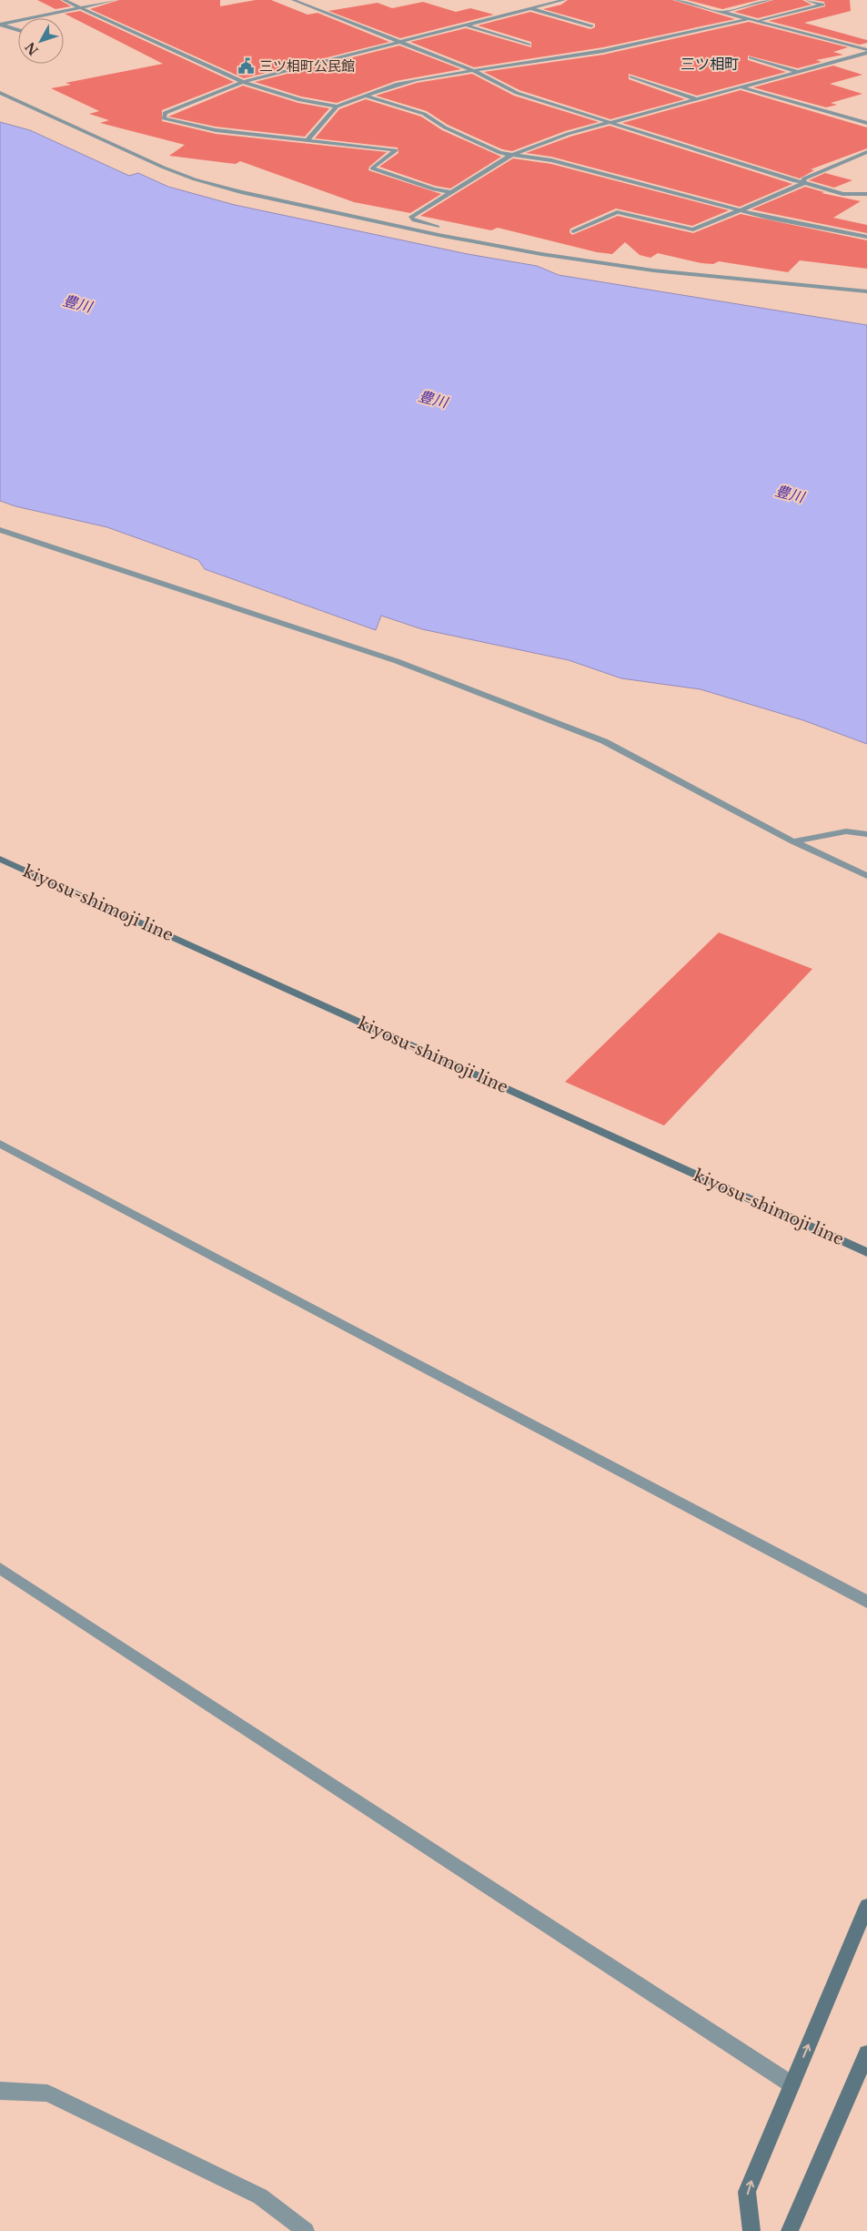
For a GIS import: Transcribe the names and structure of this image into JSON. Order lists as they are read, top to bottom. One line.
{"streets":{"main road":["kiyosu-shimoji line"]},"districts":["三ツ相町"],"water":["豊川"],"places":{"public building":["三ツ相町公民館"]},"north":"bottom left"}
